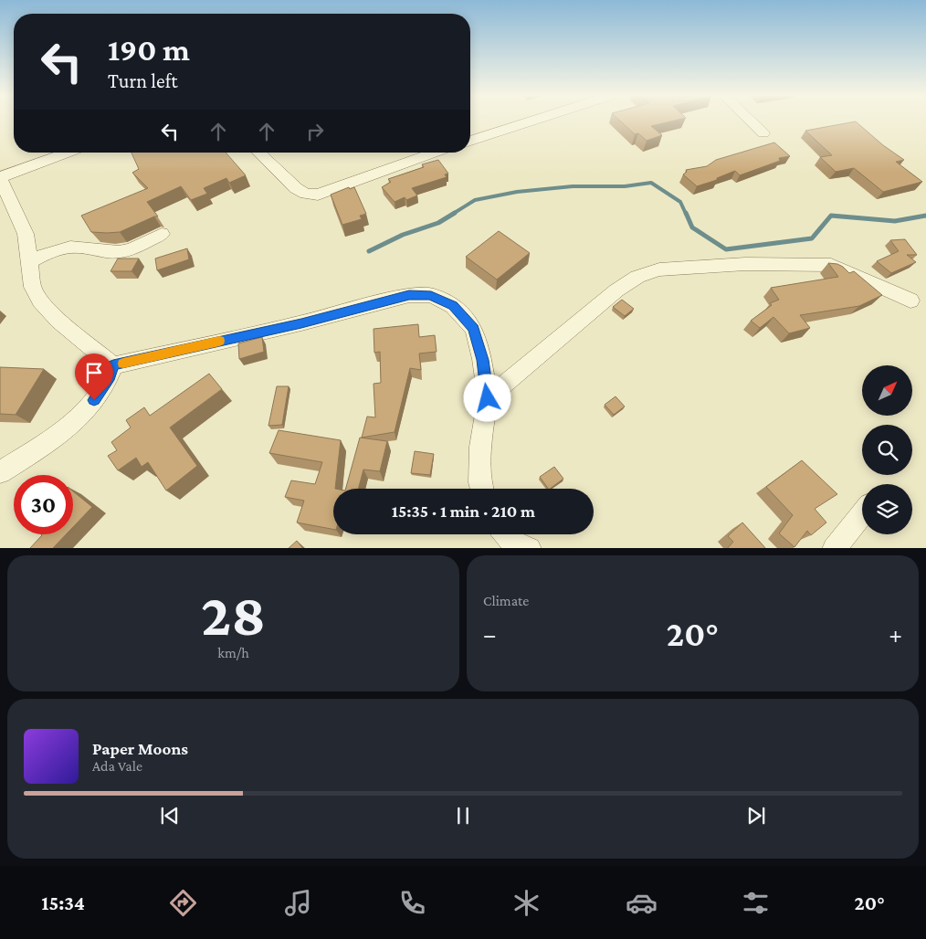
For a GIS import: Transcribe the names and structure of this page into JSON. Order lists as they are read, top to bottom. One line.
{"north":"top right","page":{"turn":["190 m","Turn left"],"limit":"30","trip":"15:35 · 1 min · 210 m","tile":[["28","km/h"],"Climate"],"heat":["−","20°","+"],"song":["Paper Moons","Ada Vale"],"tabs":["15:34","20°"]}}
